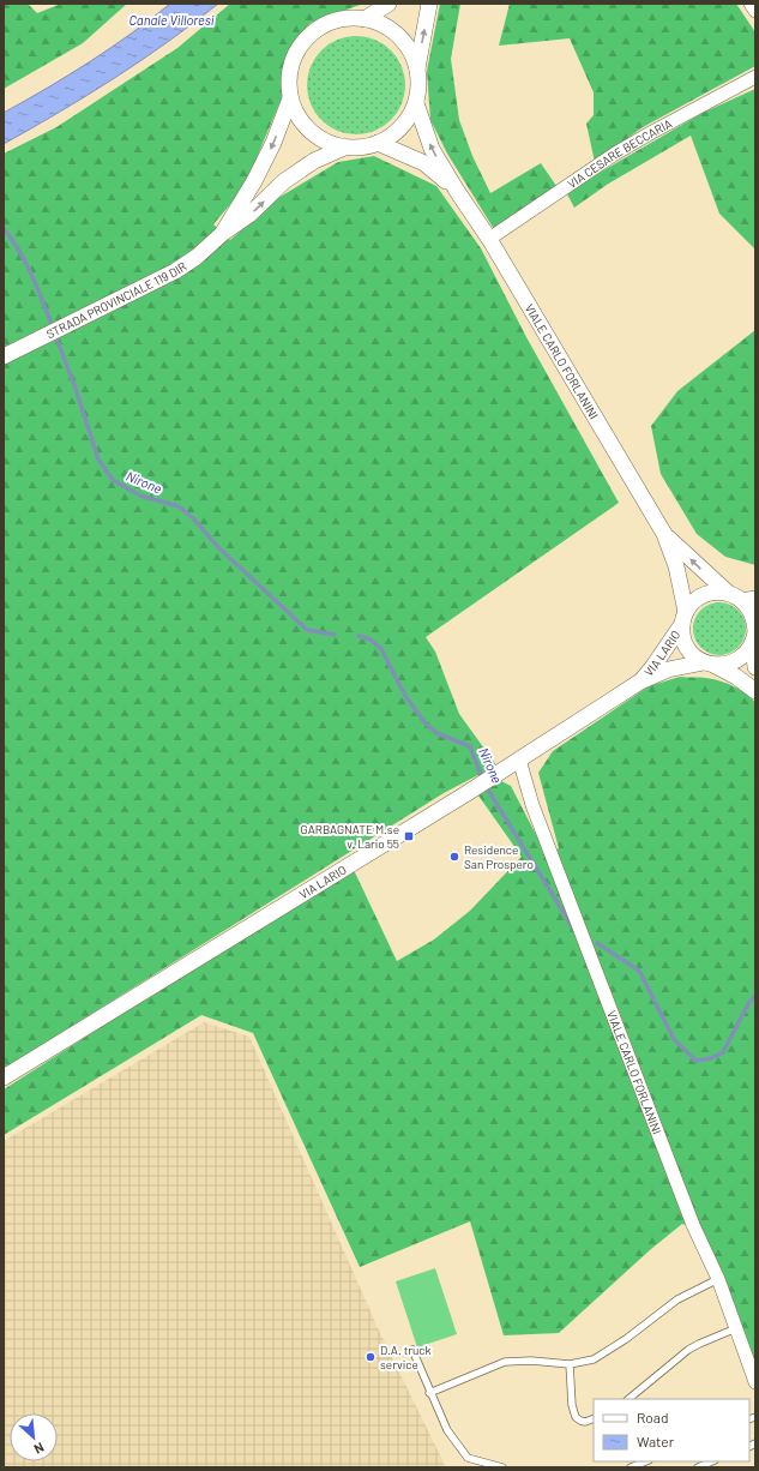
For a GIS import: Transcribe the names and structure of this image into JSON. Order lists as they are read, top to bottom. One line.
{"streets":{"street":["VIA CESARE BECCARIA","STRADA PROVINCIALE 119 DIR","VIALE CARLO FORLANINI","VIA LARIO"]},"crossings":[["VIA CESARE BECCARIA","VIALE CARLO FORLANINI"],["STRADA PROVINCIALE 119 DIR","VIALE CARLO FORLANINI"],["VIALE CARLO FORLANINI","VIA LARIO"]],"water":["Canale Villoresi","Nirone"],"places":{"transit":["GARBAGNATE M.se v. Lario 55"],"other":["Residence San Prospero","D.A. truck service"]},"legend":["Road","Water"],"north":"bottom right"}
